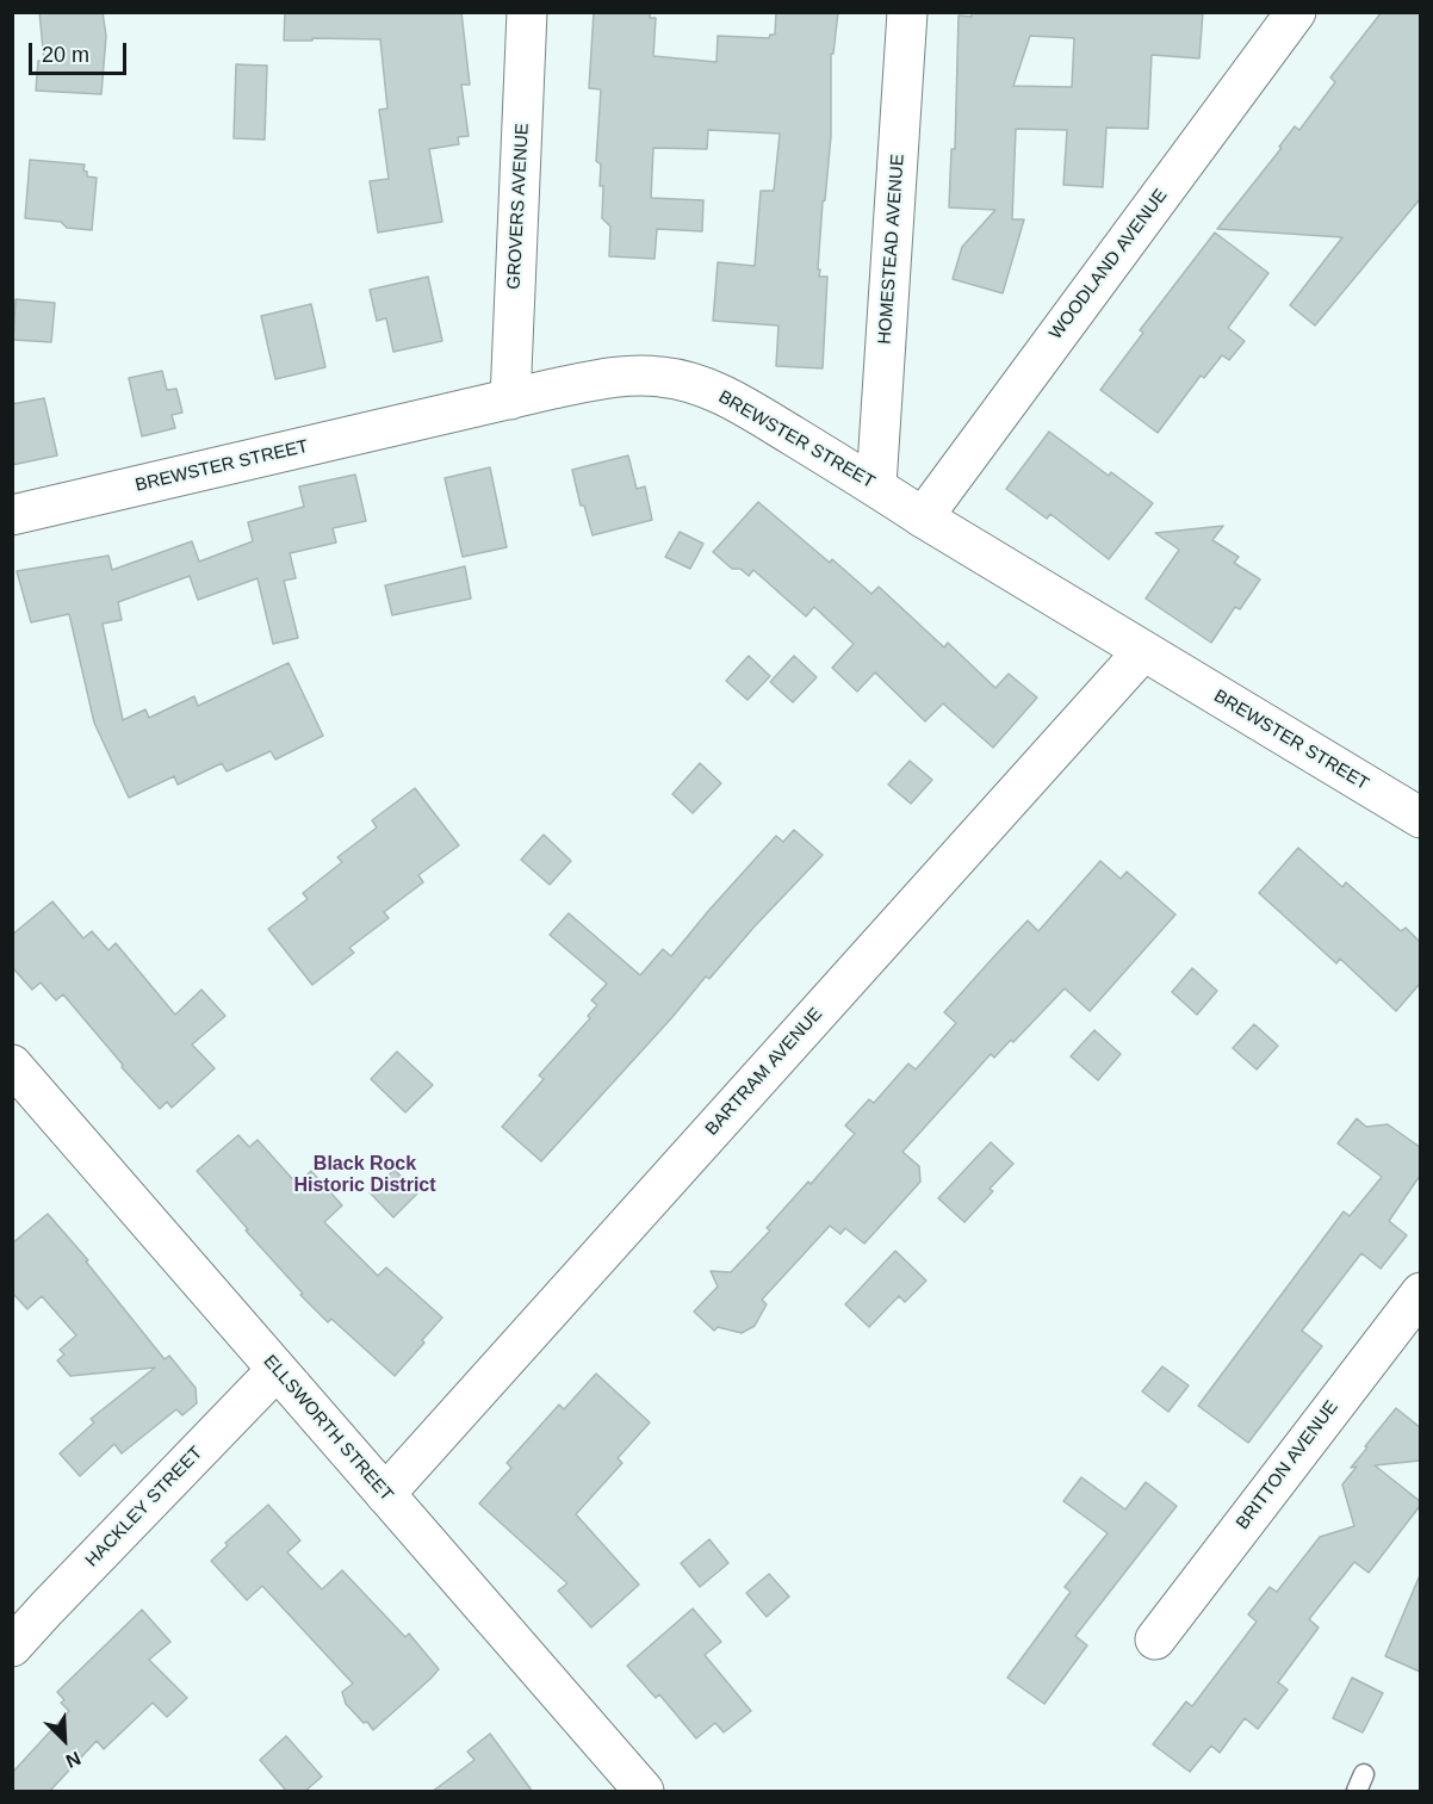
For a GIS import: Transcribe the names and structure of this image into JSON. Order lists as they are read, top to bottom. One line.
{"streets":{"street":["GROVERS AVENUE","HOMESTEAD AVENUE","WOODLAND AVENUE","BREWSTER STREET","BARTRAM AVENUE","ELLSWORTH STREET","BRITTON AVENUE","HACKLEY STREET"]},"crossings":[["GROVERS AVENUE","BREWSTER STREET"],["HOMESTEAD AVENUE","BREWSTER STREET"],["WOODLAND AVENUE","BREWSTER STREET"],["BREWSTER STREET","BARTRAM AVENUE"],["BARTRAM AVENUE","ELLSWORTH STREET"],["ELLSWORTH STREET","HACKLEY STREET"]],"districts":["Black Rock Historic District"],"scale_bar":"20 m","north":"bottom right"}
